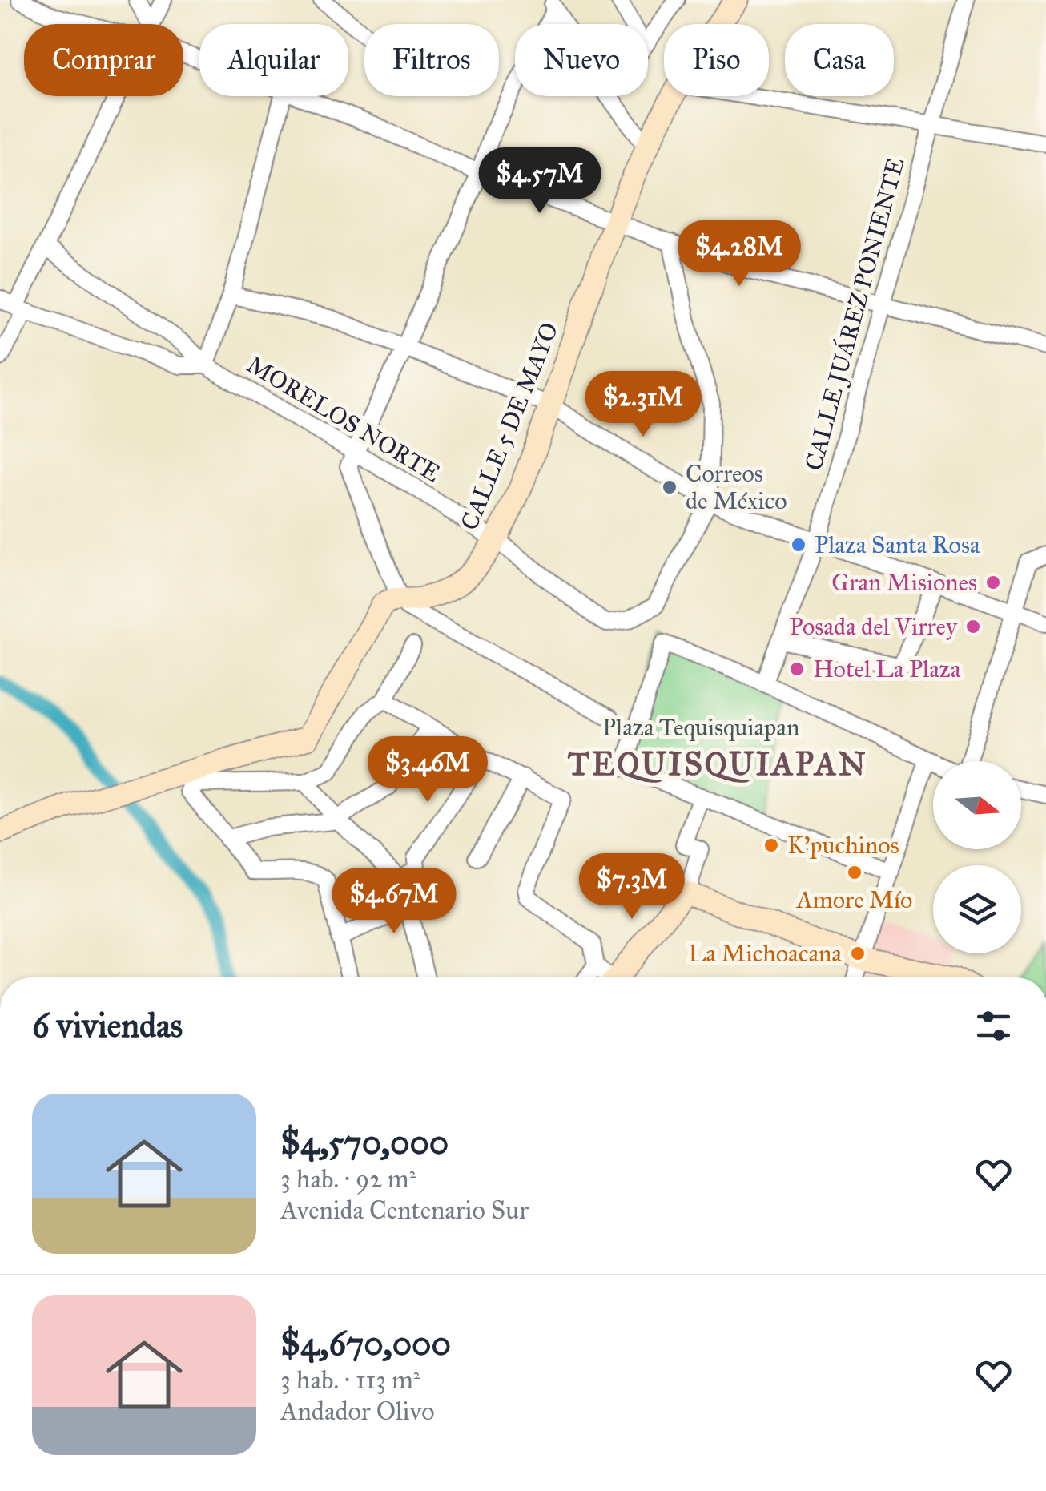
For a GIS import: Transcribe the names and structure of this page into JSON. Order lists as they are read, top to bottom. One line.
{"streets":{"street":["CALLE JUÁREZ PONIENTE","MORELOS NORTE","CALLE 5 DE MAYO"]},"crossings":[["MORELOS NORTE","CALLE 5 DE MAYO"]],"districts":["TEQUISQUIAPAN"],"parks":["Plaza Tequisquiapan"],"places":["Correos de México","Plaza Santa Rosa","Gran Misiones","Posada del Virrey","Hotel La Plaza","K'puchinos","Amore Mío","La Michoacana"],"north":"right","page":{"chip":["Comprar","Alquilar","Filtros","Nuevo","Piso","Casa"],"price":["$4.57M","$4.28M","$2.31M","$3.46M","$7.3M","$4.67M"],"heading":"6 viviendas","list":[{"name":"$4,570,000","note":"3 hab. · 92 m² · Avenida Centenario Sur"},{"name":"$4,670,000","note":"3 hab. · 113 m² · Andador Olivo"}]}}
